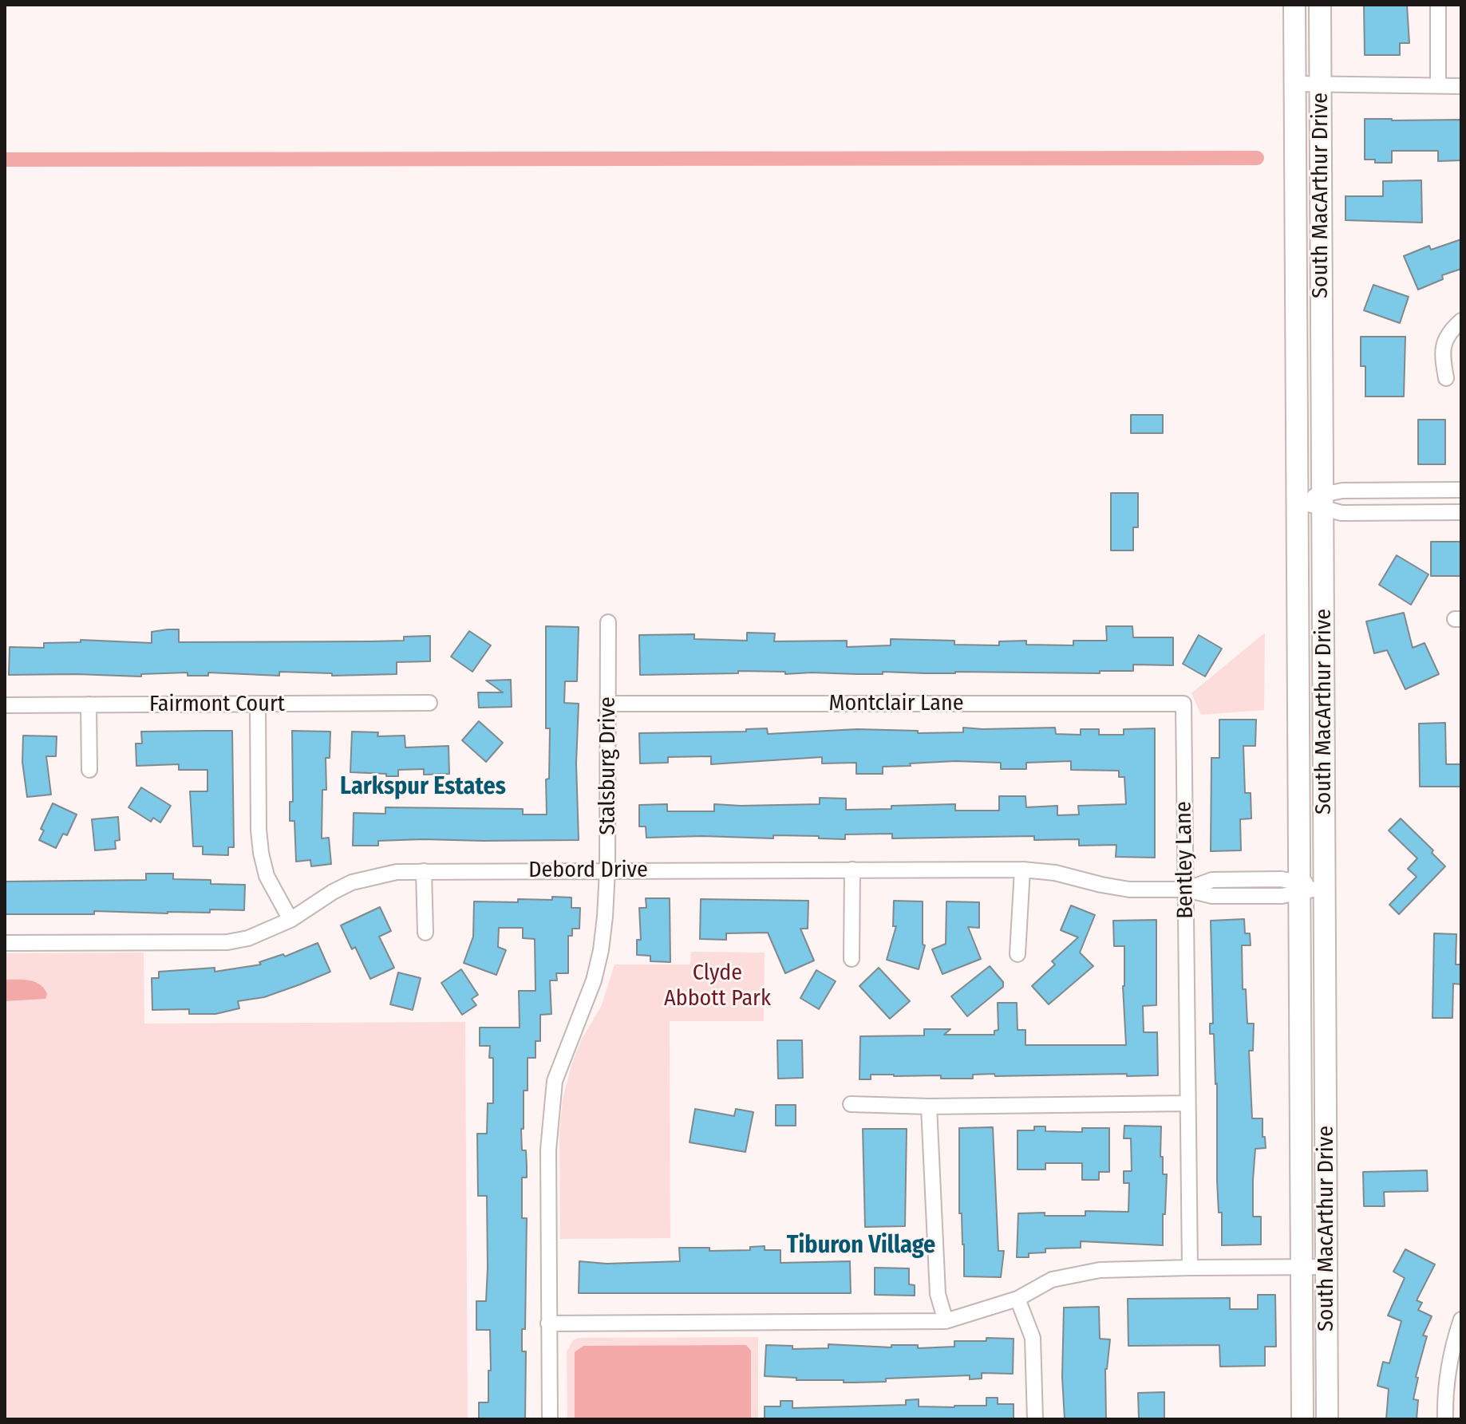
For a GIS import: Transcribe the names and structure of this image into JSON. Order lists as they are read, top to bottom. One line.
{"streets":{"main road":["South MacArthur Drive"],"street":["Montclair Lane","Fairmont Court","Stalsburg Drive","Bentley Lane","Debord Drive"]},"crossings":[["South MacArthur Drive","Debord Drive"],["Montclair Lane","Stalsburg Drive"],["Montclair Lane","Bentley Lane"],["Stalsburg Drive","Debord Drive"],["Bentley Lane","Debord Drive"]],"districts":["Larkspur Estates","Tiburon Village"],"parks":["Clyde Abbott Park"]}
